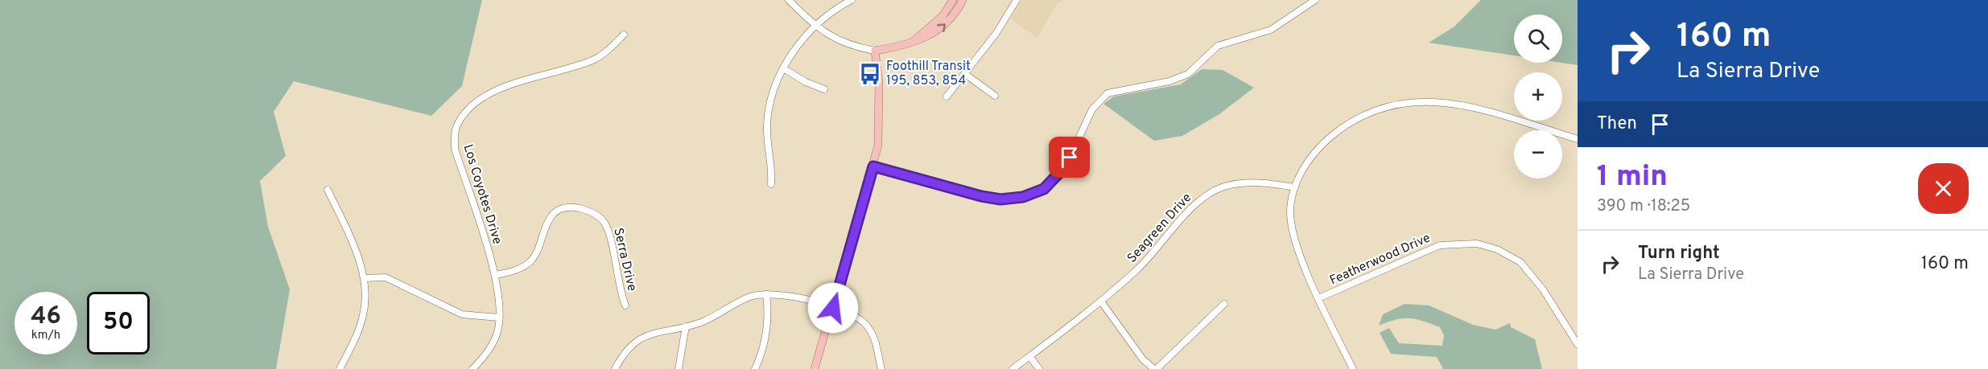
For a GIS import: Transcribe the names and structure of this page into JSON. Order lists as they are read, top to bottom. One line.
{"streets":{"street":["Los Coyotes Drive","Seagreen Drive","Serra Drive","Featherwood Drive"]},"crossings":[["Los Coyotes Drive","Serra Drive"]],"places":{"bus stop":["Foothill Transit 195, 853, 854"]},"page":{"turn":["160 m","La Sierra Drive"],"map_buttons":["+","−"],"then":"Then","heading":["1 min","390 m · 18:25"],"list":[{"name":"Turn right","note":"La Sierra Drive","value":"160 m"}],"speed":"46 km/h","limit":"50"}}
